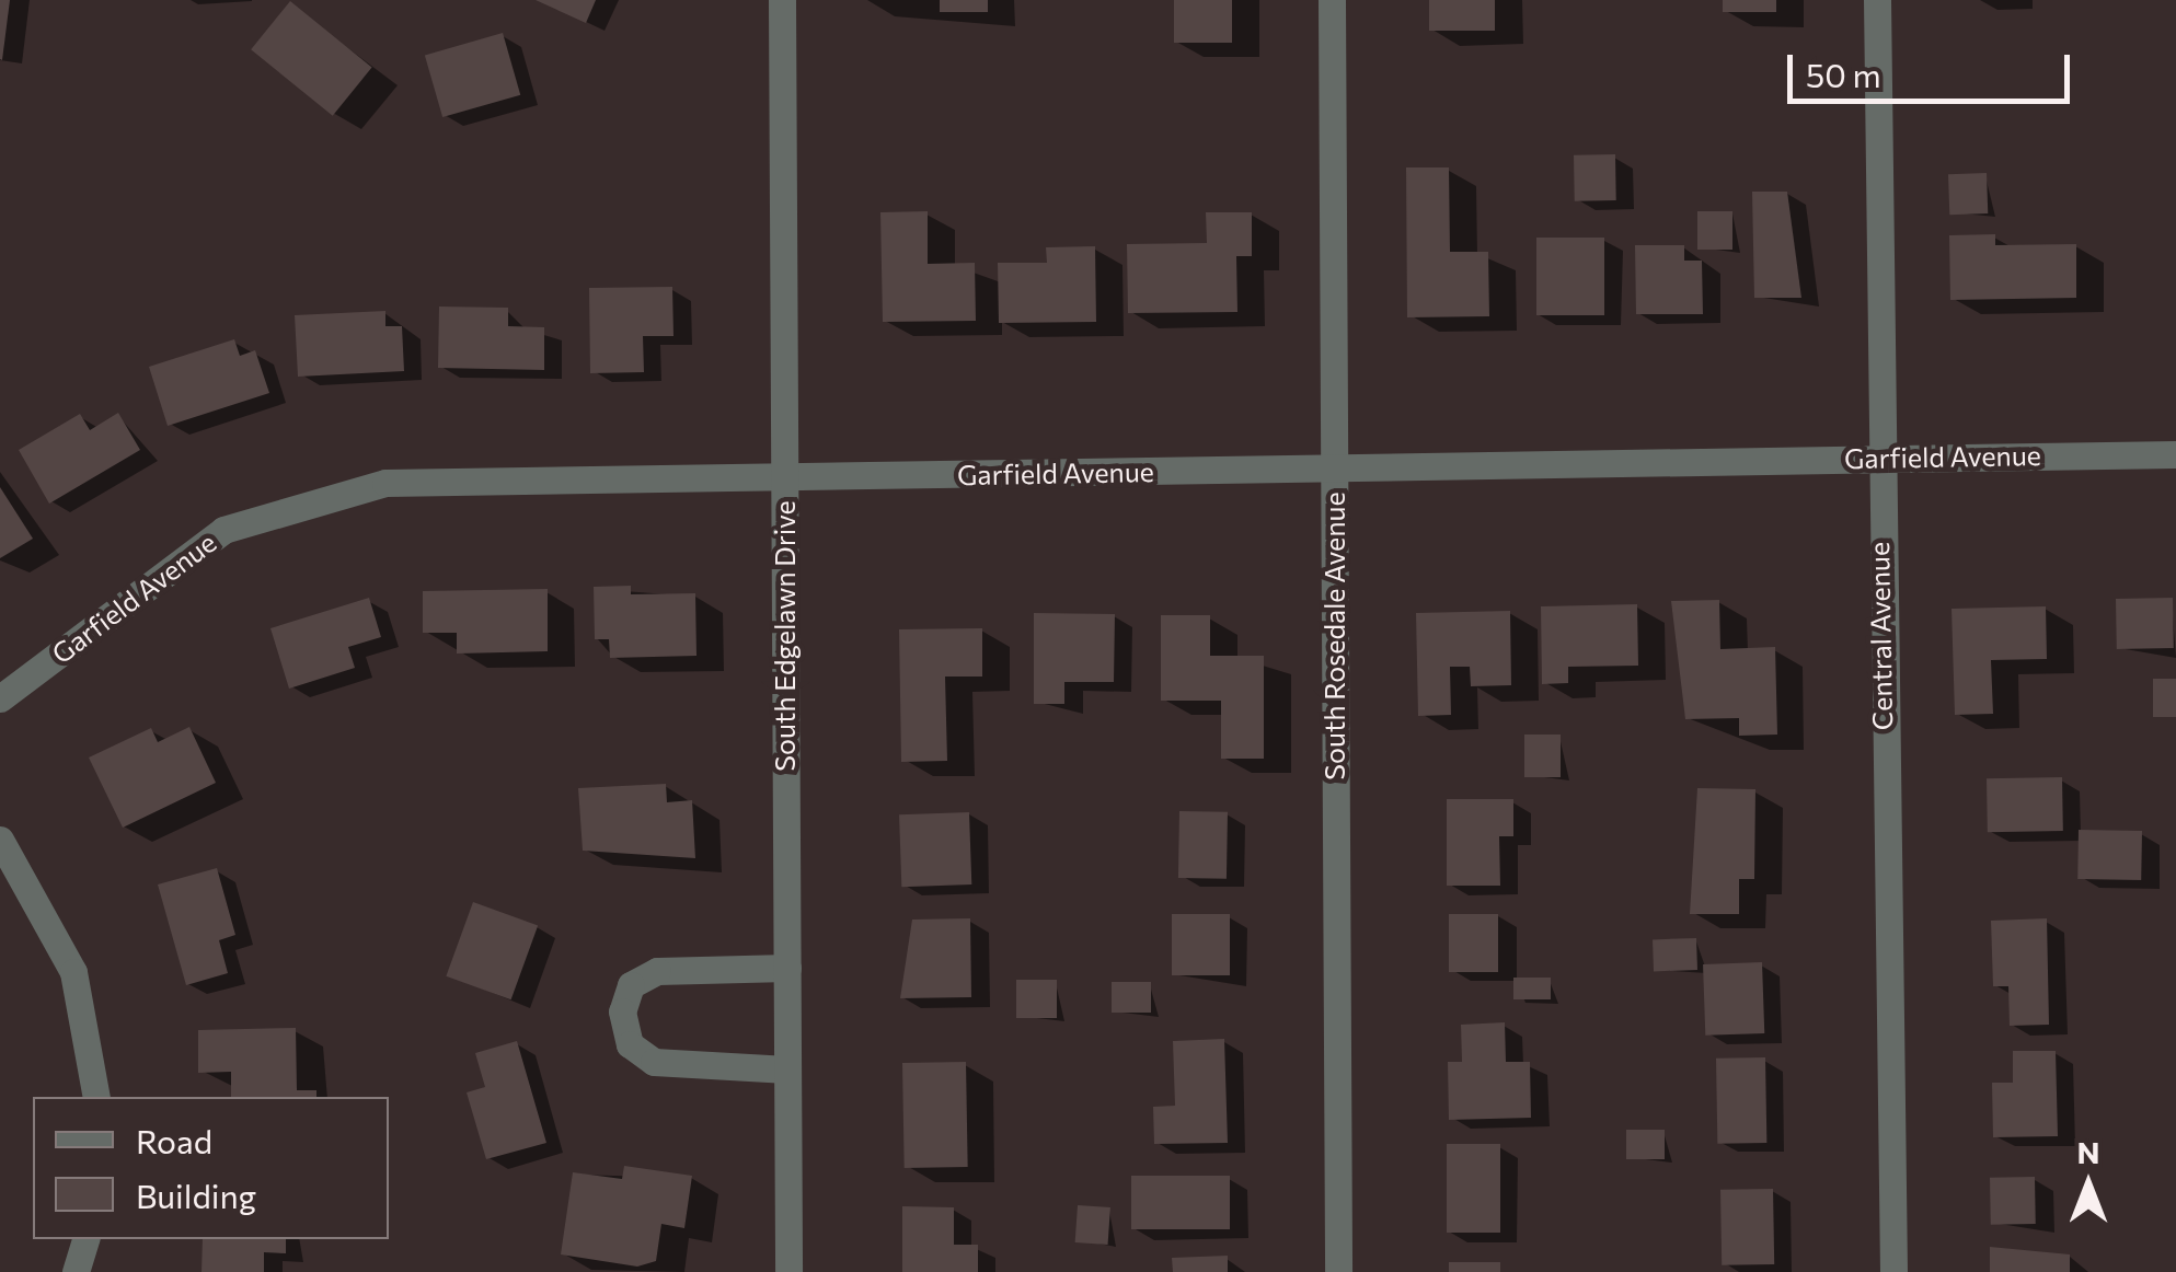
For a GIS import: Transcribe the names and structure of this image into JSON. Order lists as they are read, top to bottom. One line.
{"streets":{"street":["Garfield Avenue","South Edgelawn Drive","South Rosedale Avenue","Central Avenue"]},"crossings":[["Garfield Avenue","South Edgelawn Drive"],["Garfield Avenue","South Rosedale Avenue"],["Garfield Avenue","Central Avenue"]],"legend":["Road","Building"],"scale_bar":"50 m","north":"top"}
